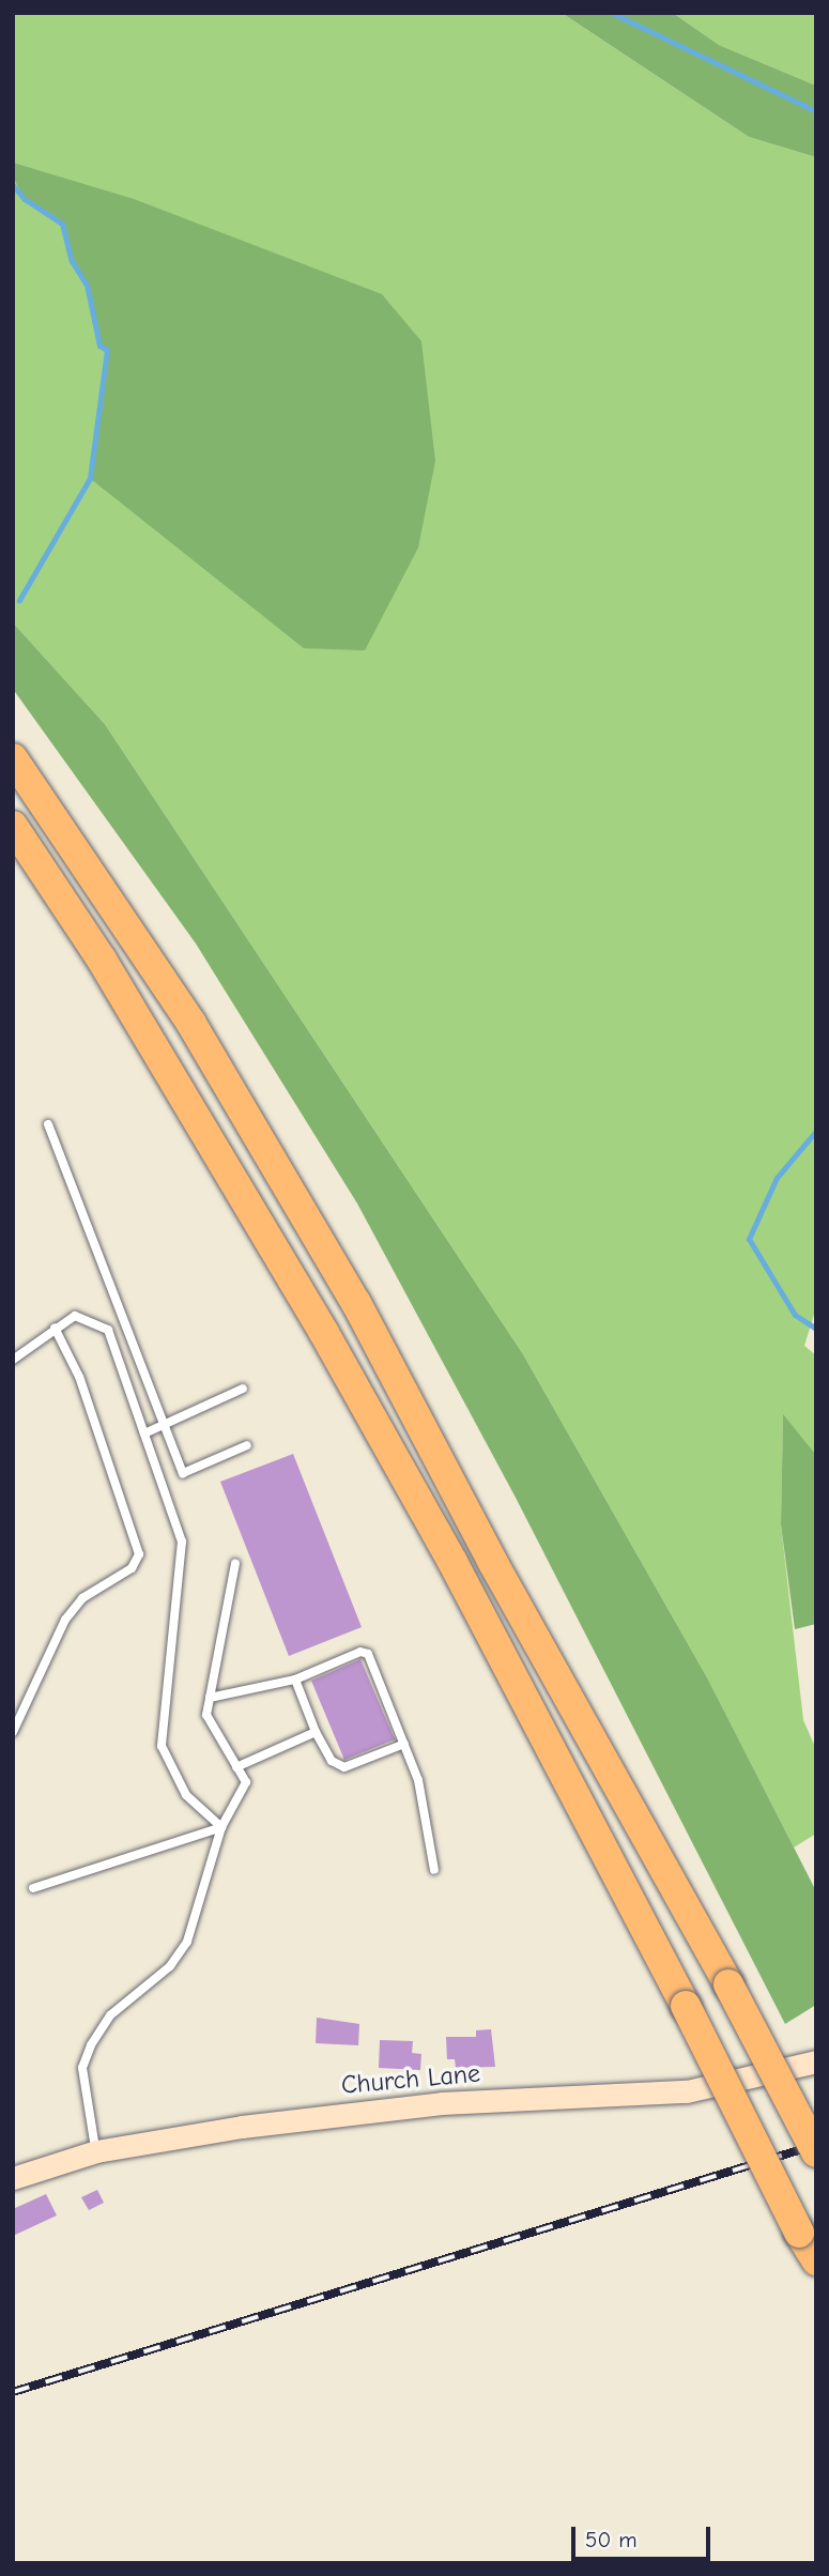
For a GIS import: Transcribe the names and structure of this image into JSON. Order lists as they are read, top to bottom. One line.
{"streets":{"street":["Church Lane"]},"scale_bar":"50 m"}
